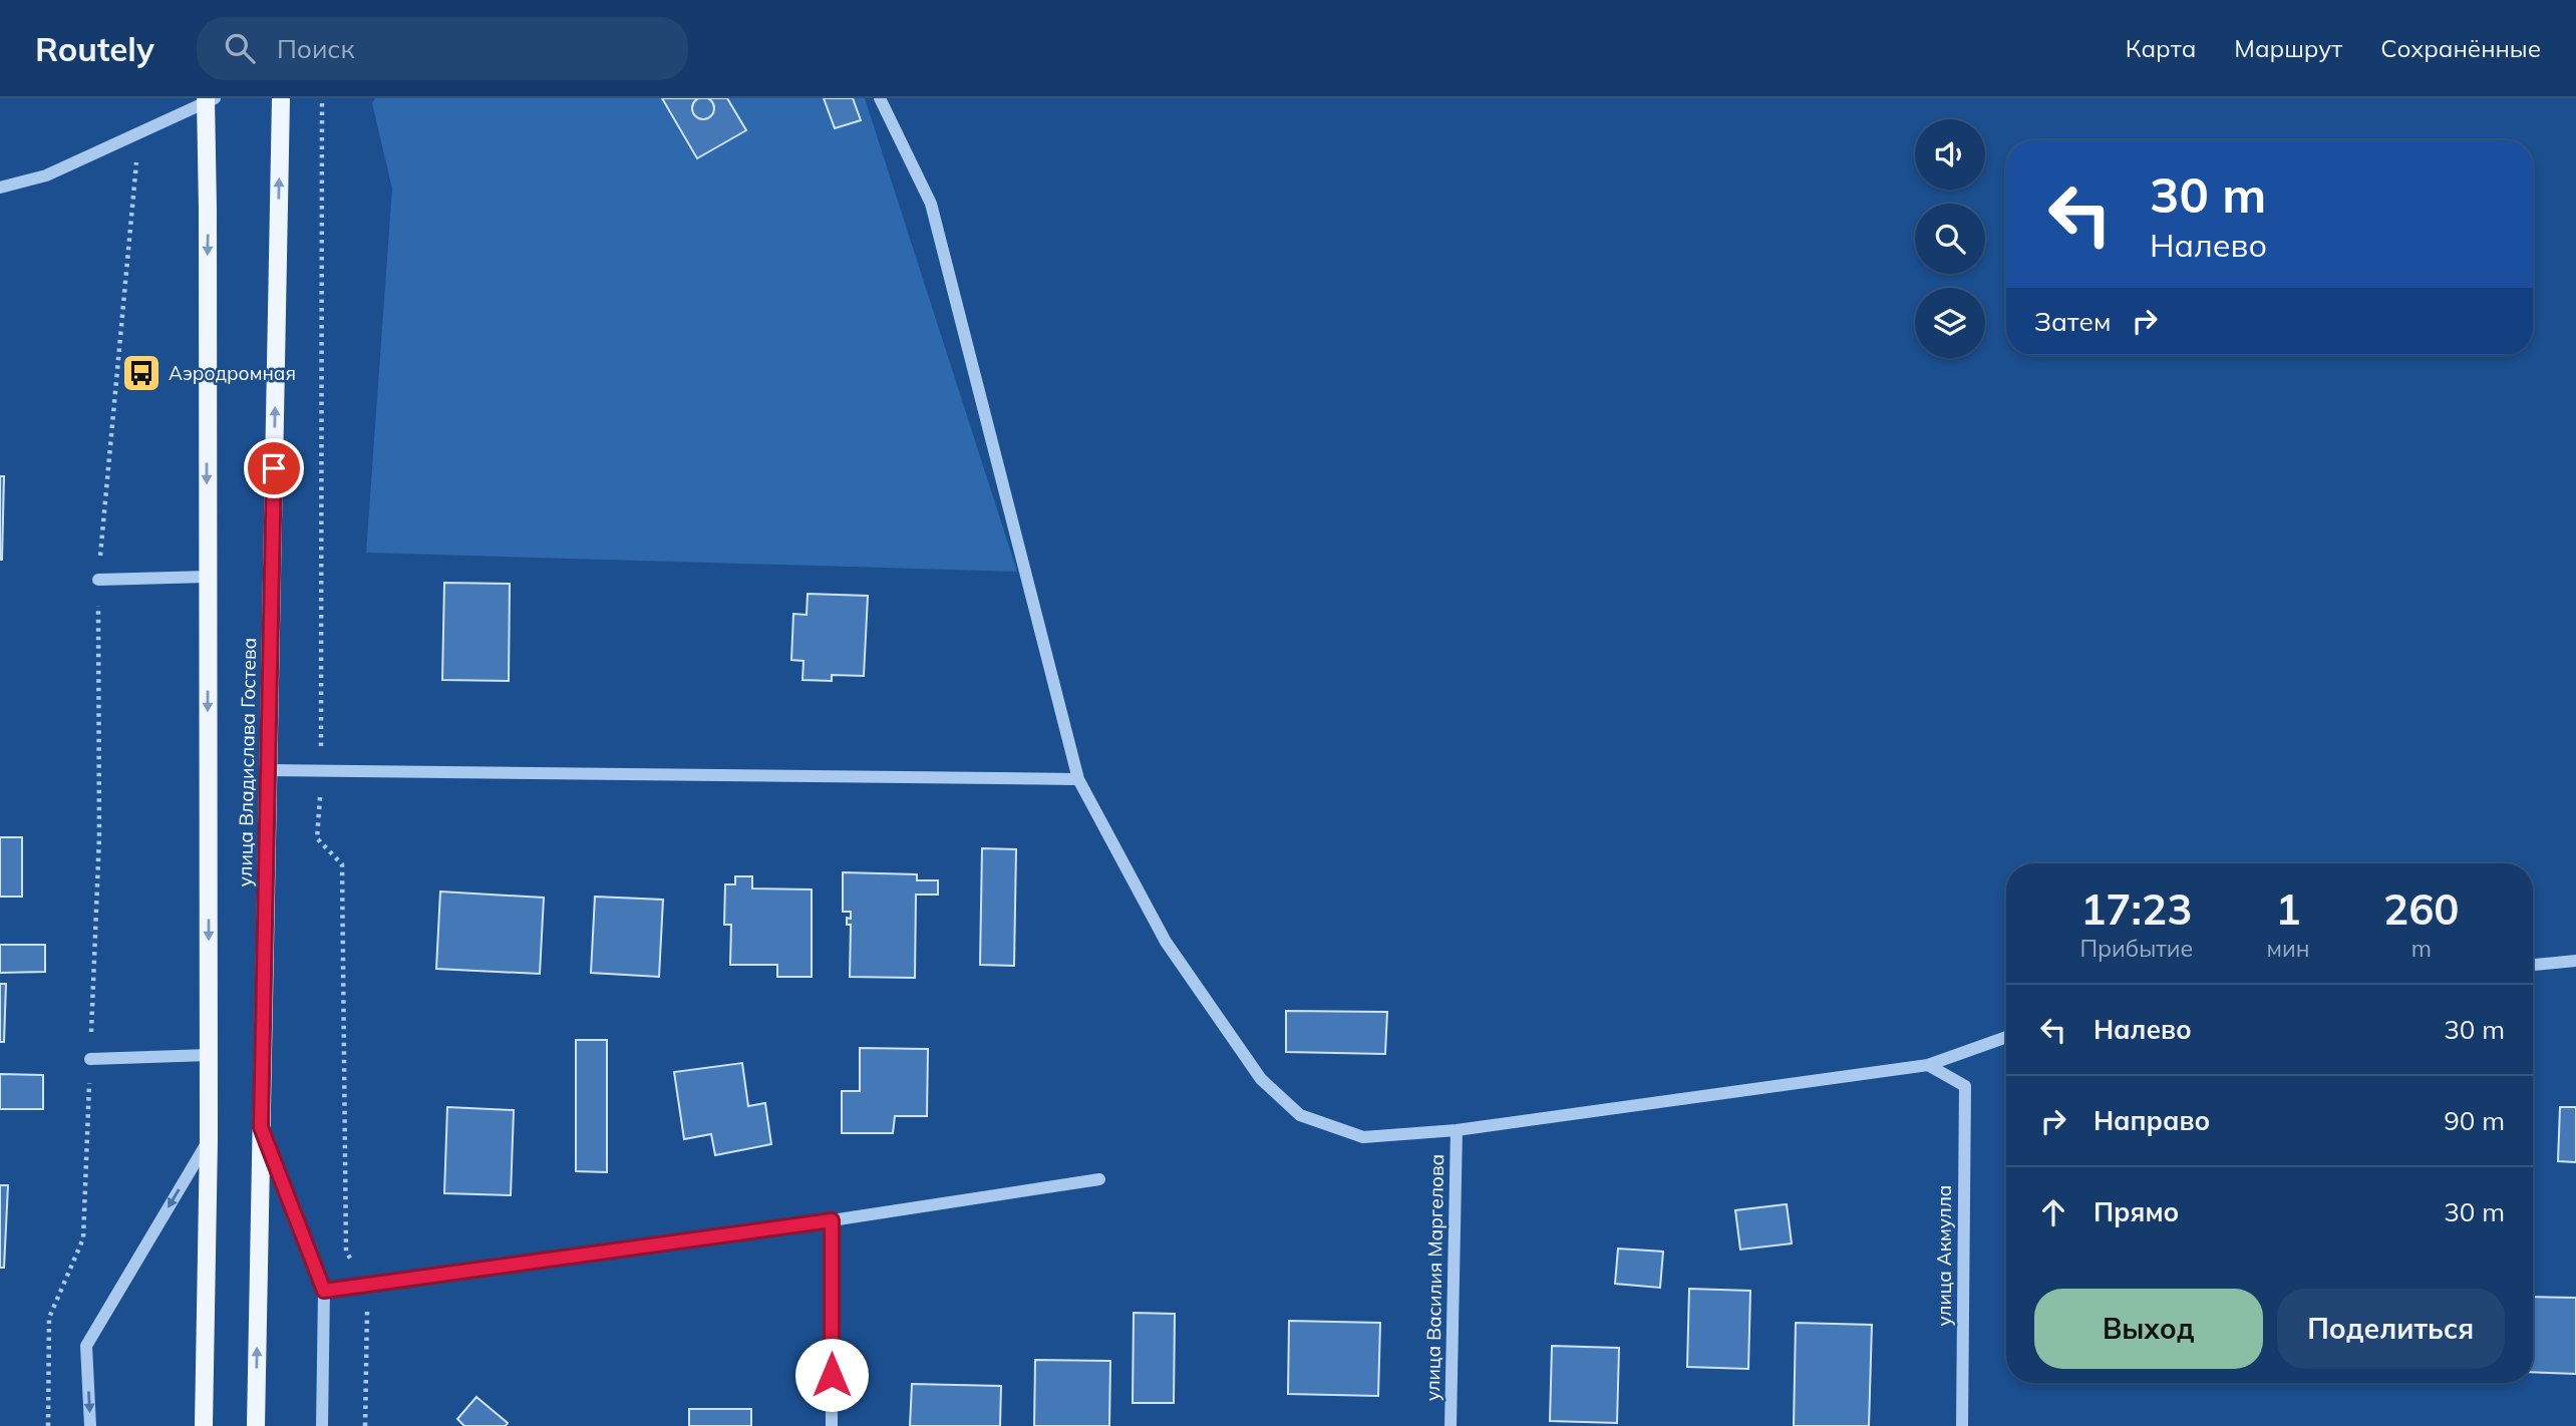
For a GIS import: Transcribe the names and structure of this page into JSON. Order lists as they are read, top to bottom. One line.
{"streets":{"main road":["улица Владислава Гостева"],"street":["улица Акмулла","улица Василия Маргелова"]},"places":{"bus stop":["Аэродромная"]},"page":{"header":"Routely","search":"Поиск","nav":["Карта","Маршрут","Сохранённые"],"turn":["30 m","Налево"],"then":"Затем","eta":["17:23","Прибытие","1","мин","260","m"],"list":[{"name":"Налево","value":"30 m"},{"name":"Направо","value":"90 m"},{"name":"Прямо","value":"30 m"}],"buttons":["Выход","Поделиться"]}}
